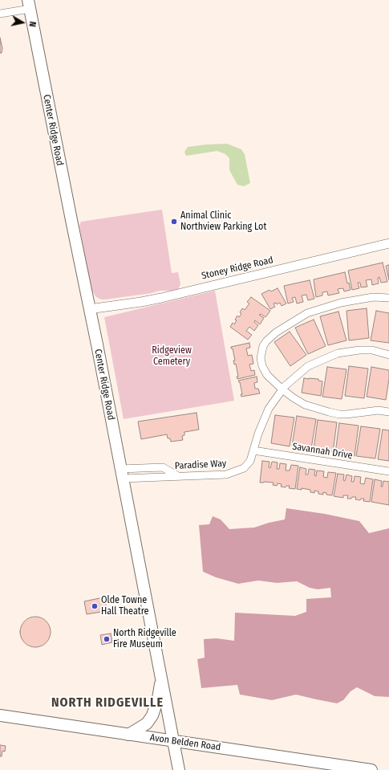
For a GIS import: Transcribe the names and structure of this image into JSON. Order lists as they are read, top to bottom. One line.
{"streets":{"main road":["Center Ridge Road","Avon Belden Road"],"street":["Stoney Ridge Road","Savannah Drive","Paradise Way"]},"crossings":[["Center Ridge Road","Stoney Ridge Road"],["Center Ridge Road","Paradise Way"],["Center Ridge Road","Avon Belden Road"],["Savannah Drive","Paradise Way"]],"districts":["NORTH RIDGEVILLE"],"parks":["Ridgeview Cemetery"],"places":["Animal Clinic Northview Parking Lot","Olde Towne Hall Theatre","North Ridgeville Fire Museum"],"north":"right"}
